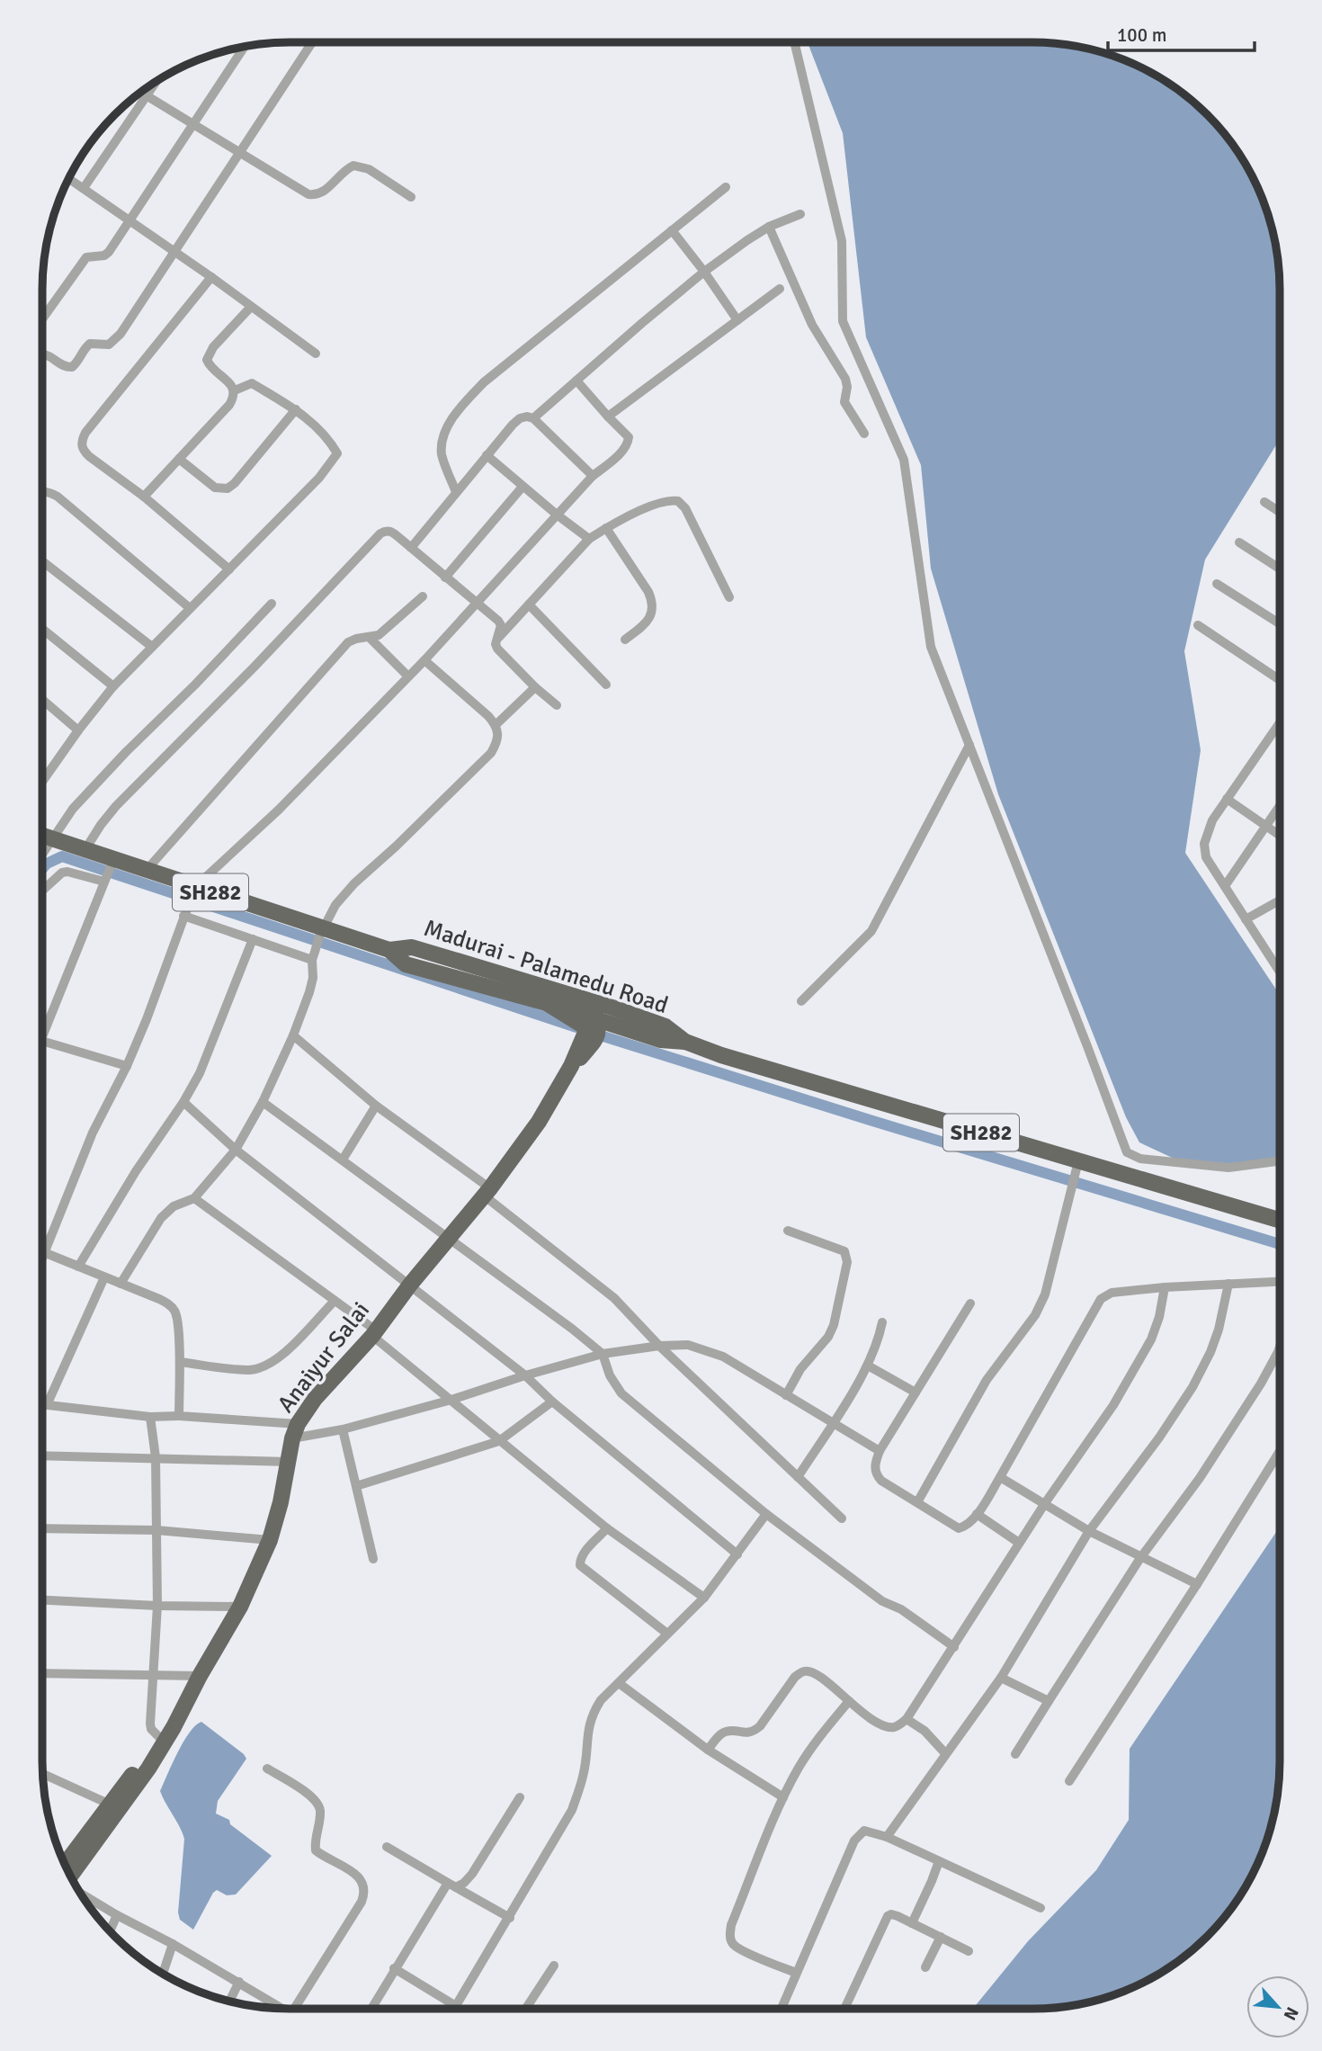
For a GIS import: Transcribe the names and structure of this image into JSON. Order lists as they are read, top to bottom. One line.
{"streets":{"main road":["SH282","Madurai - Palamedu Road","Anaiyur Salai"]},"crossings":[["Madurai - Palamedu Road","Anaiyur Salai"]],"scale_bar":"100 m","north":"bottom right"}
